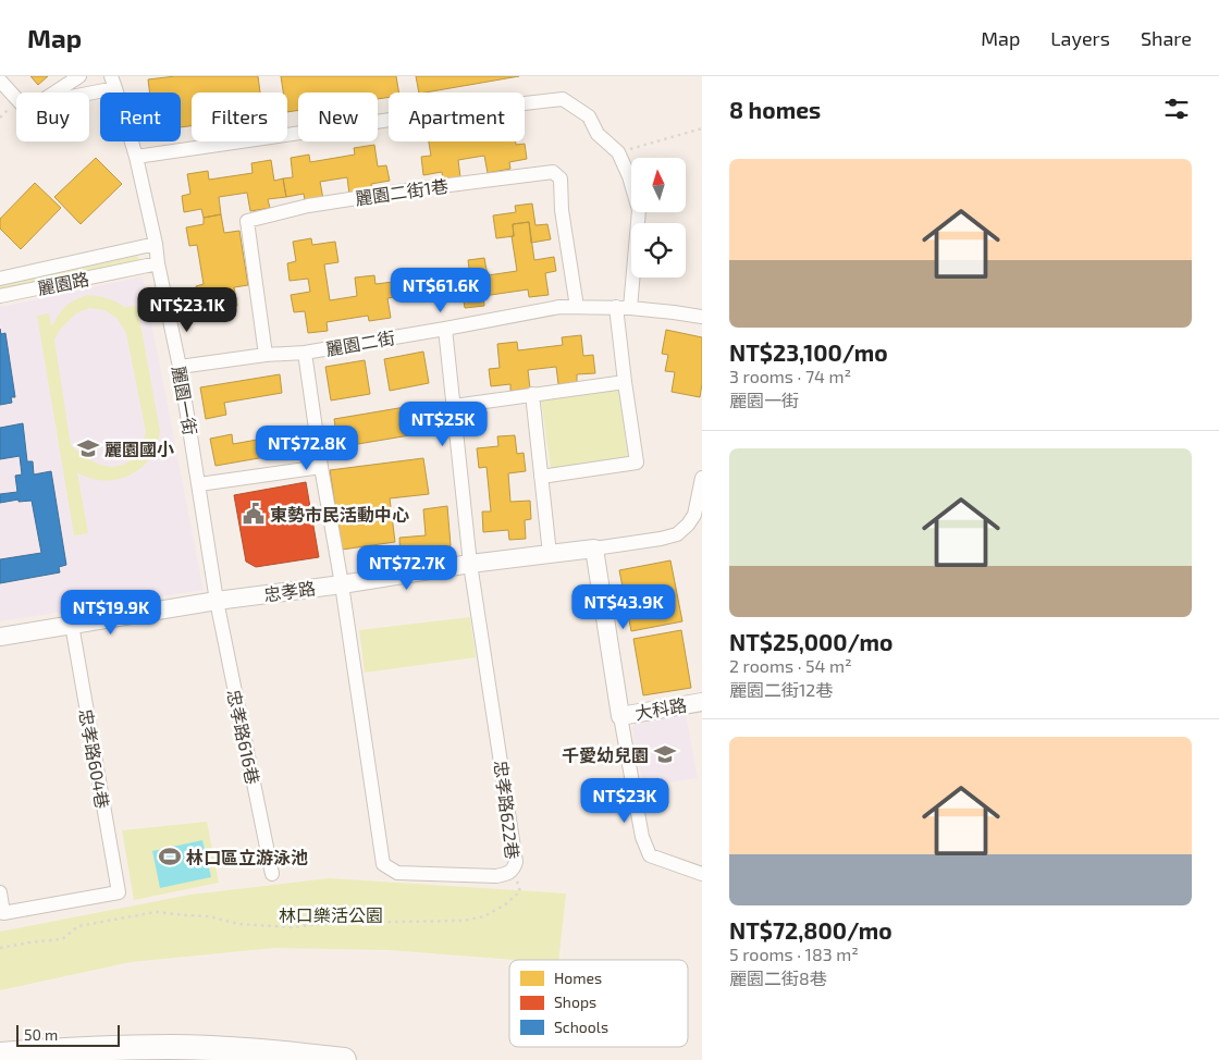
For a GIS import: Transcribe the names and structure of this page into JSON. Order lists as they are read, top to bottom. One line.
{"streets":{"street":["麗園二街1巷","麗園路","麗園二街","麗園一街","忠孝路","大科路","忠孝路616巷","忠孝路604巷","忠孝路622巷"]},"crossings":[["麗園二街1巷","麗園二街"],["麗園路","麗園一街"],["麗園二街","麗園一街"],["麗園二街","忠孝路622巷"],["麗園一街","忠孝路"],["麗園一街","忠孝路616巷"],["忠孝路","忠孝路616巷"],["忠孝路","忠孝路604巷"],["忠孝路","忠孝路622巷"]],"parks":["林口樂活公園"],"places":{"school or university":["麗園國小","千愛幼兒園"],"public building":["東勢市民活動中心"],"sports":["林口區立游泳池"]},"legend":["Homes","Shops","Schools"],"scale_bar":"50 m","north":"top","page":{"header":"Map","nav":["Map","Layers","Share"],"heading":"8 homes","chip":["Buy","Rent","Filters","New","Apartment"],"list":[{"name":"NT$23,100/mo","note":"3 rooms · 74 m² · 麗園一街"},{"name":"NT$25,000/mo","note":"2 rooms · 54 m² · 麗園二街12巷"},{"name":"NT$72,800/mo","note":"5 rooms · 183 m² · 麗園二街8巷"}],"price":["NT$61.6K","NT$23.1K","NT$25K","NT$72.8K","NT$72.7K","NT$43.9K","NT$19.9K","NT$23K"],"scale":"50 m"}}
